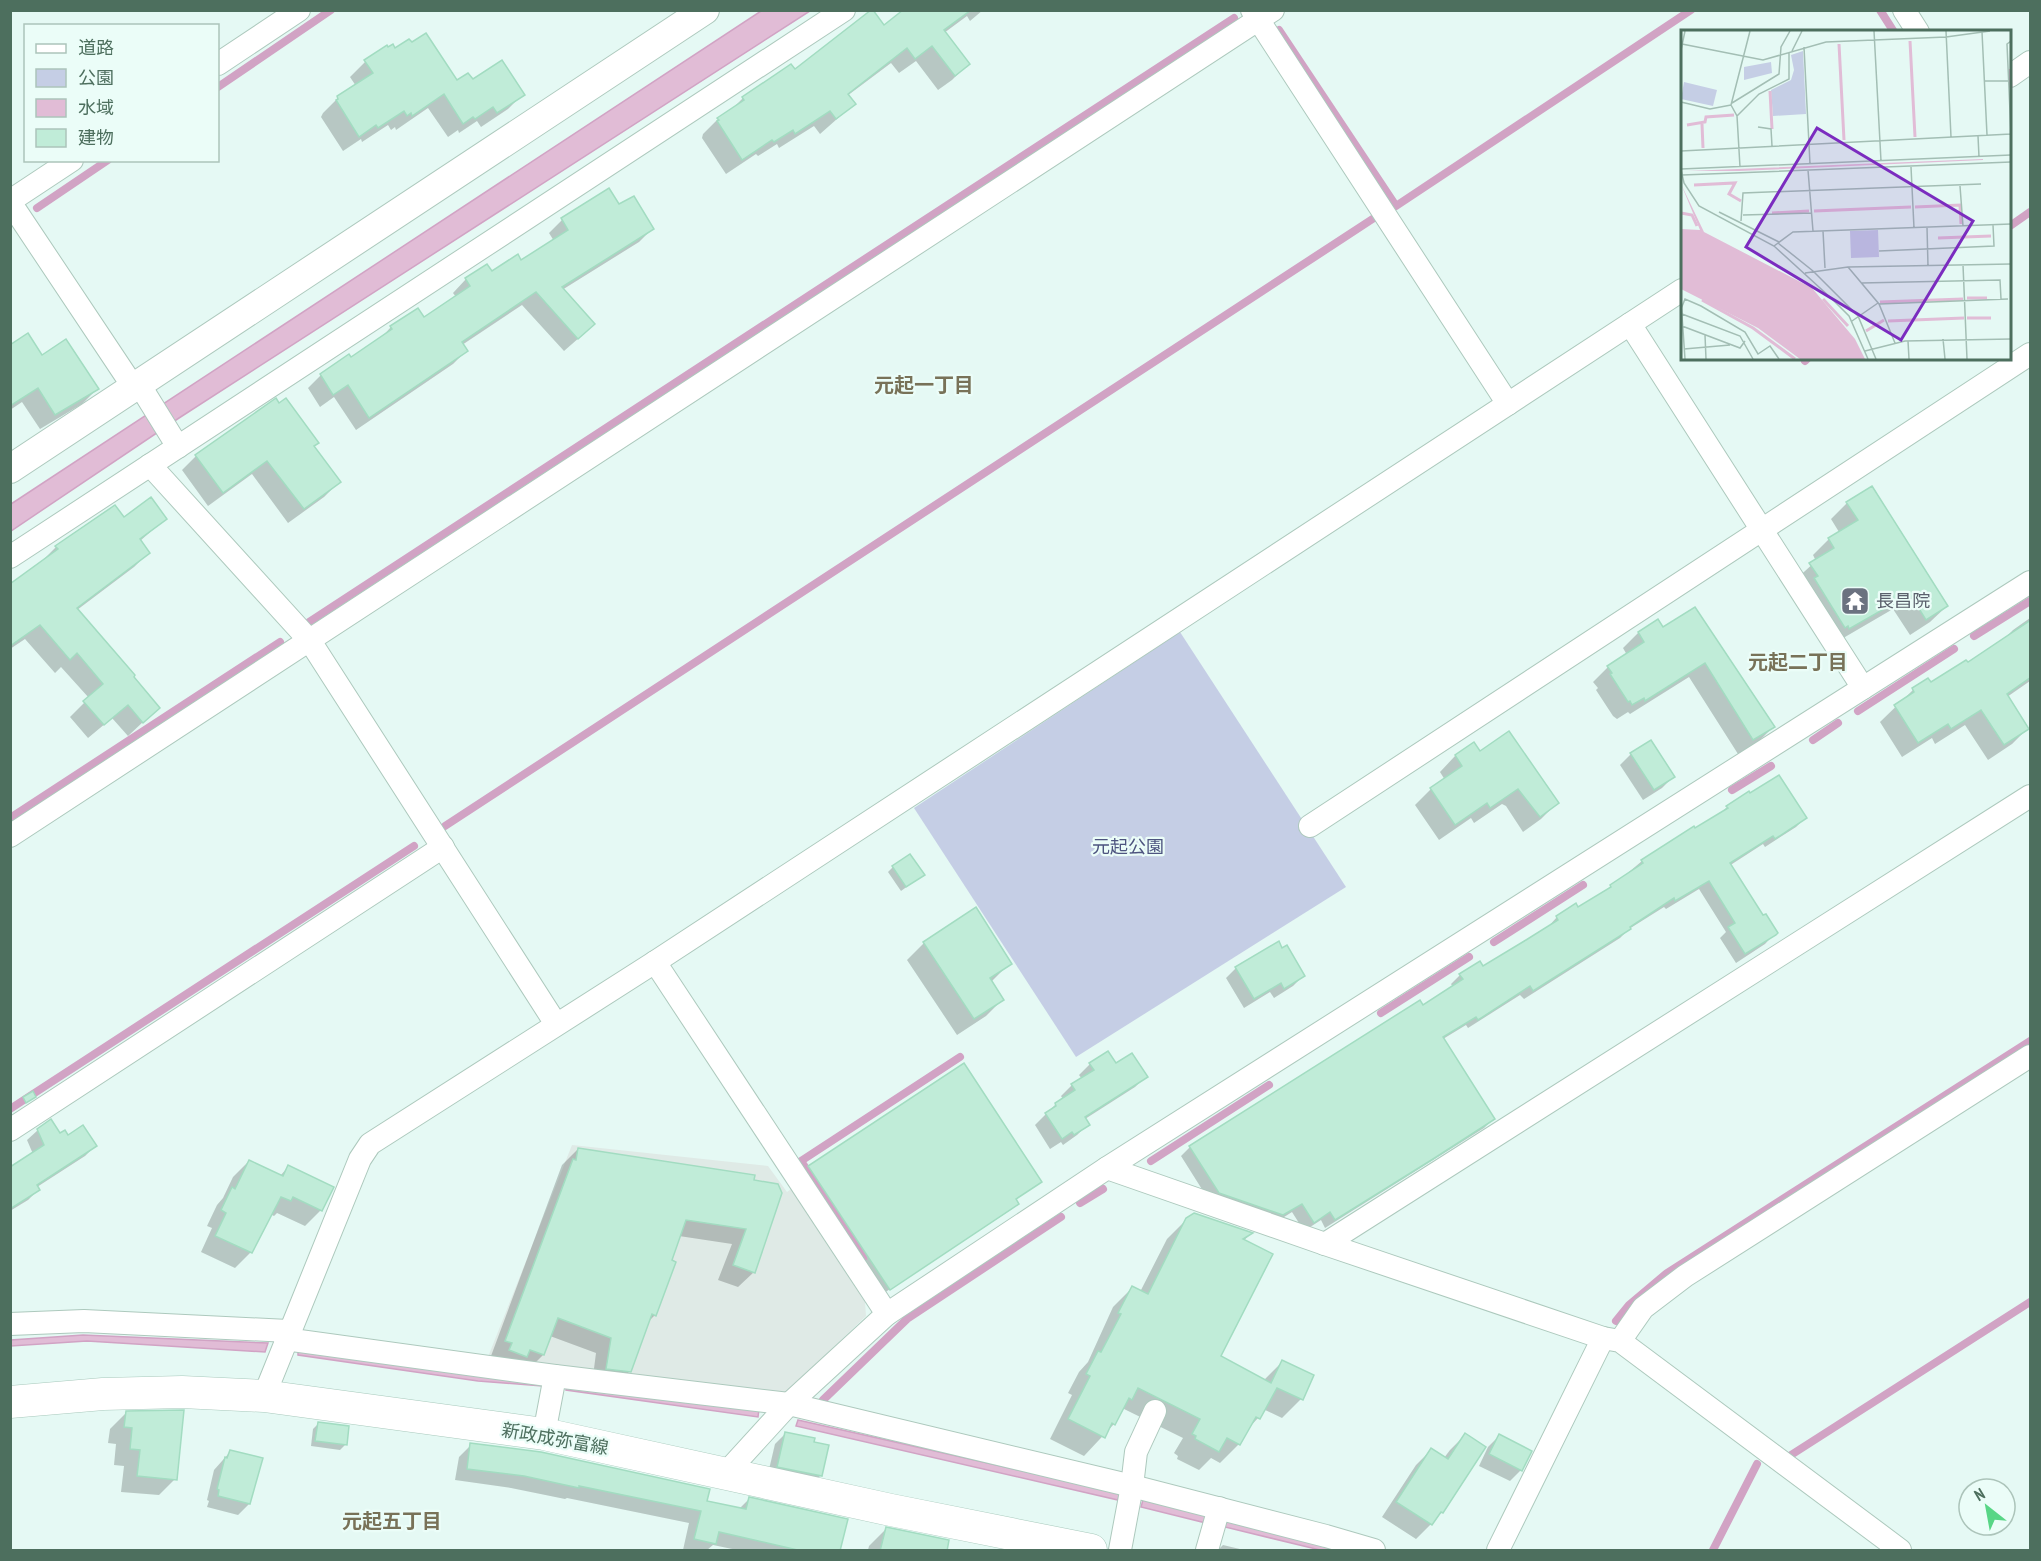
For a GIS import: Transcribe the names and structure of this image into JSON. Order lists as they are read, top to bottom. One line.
{"streets":{"main road":["新政成弥富線"]},"districts":["元起一丁目","元起二丁目","元起五丁目"],"parks":["元起公園"],"places":{"temple":["長昌院"]},"legend":["道路","公園","水域","建物"],"north":"top left"}
